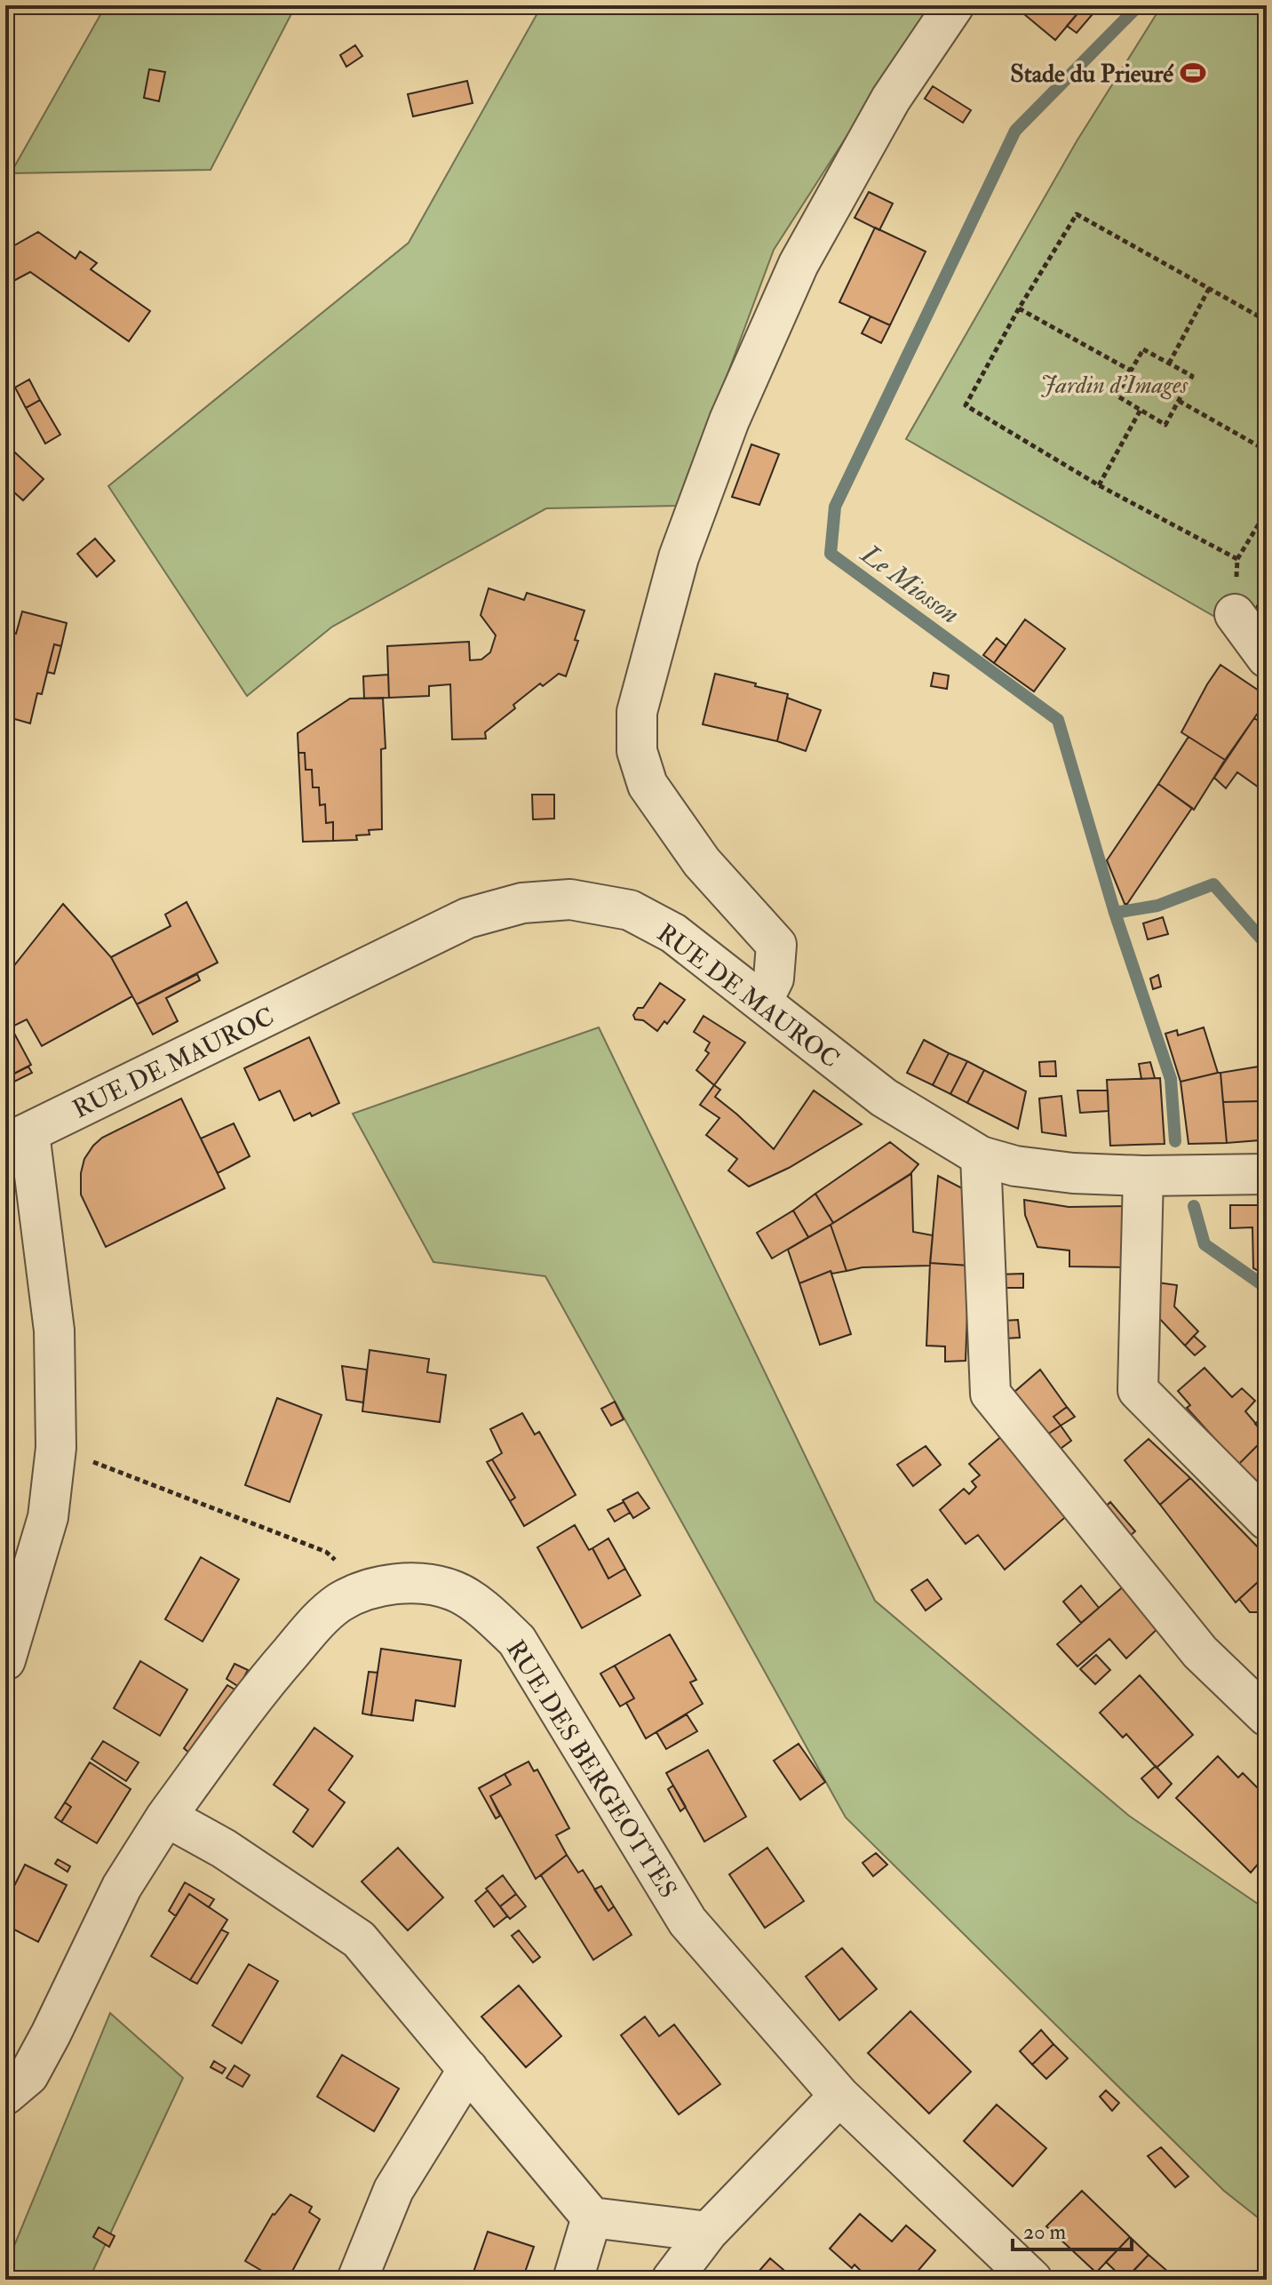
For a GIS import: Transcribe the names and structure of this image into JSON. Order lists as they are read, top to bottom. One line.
{"streets":{"street":["RUE DE MAUROC","RUE DES BERGEOTTES"]},"water":["Le Miosson"],"parks":["Jardin d'Images"],"places":{"sports":["Stade du Prieuré"]},"scale_bar":"20 m"}
